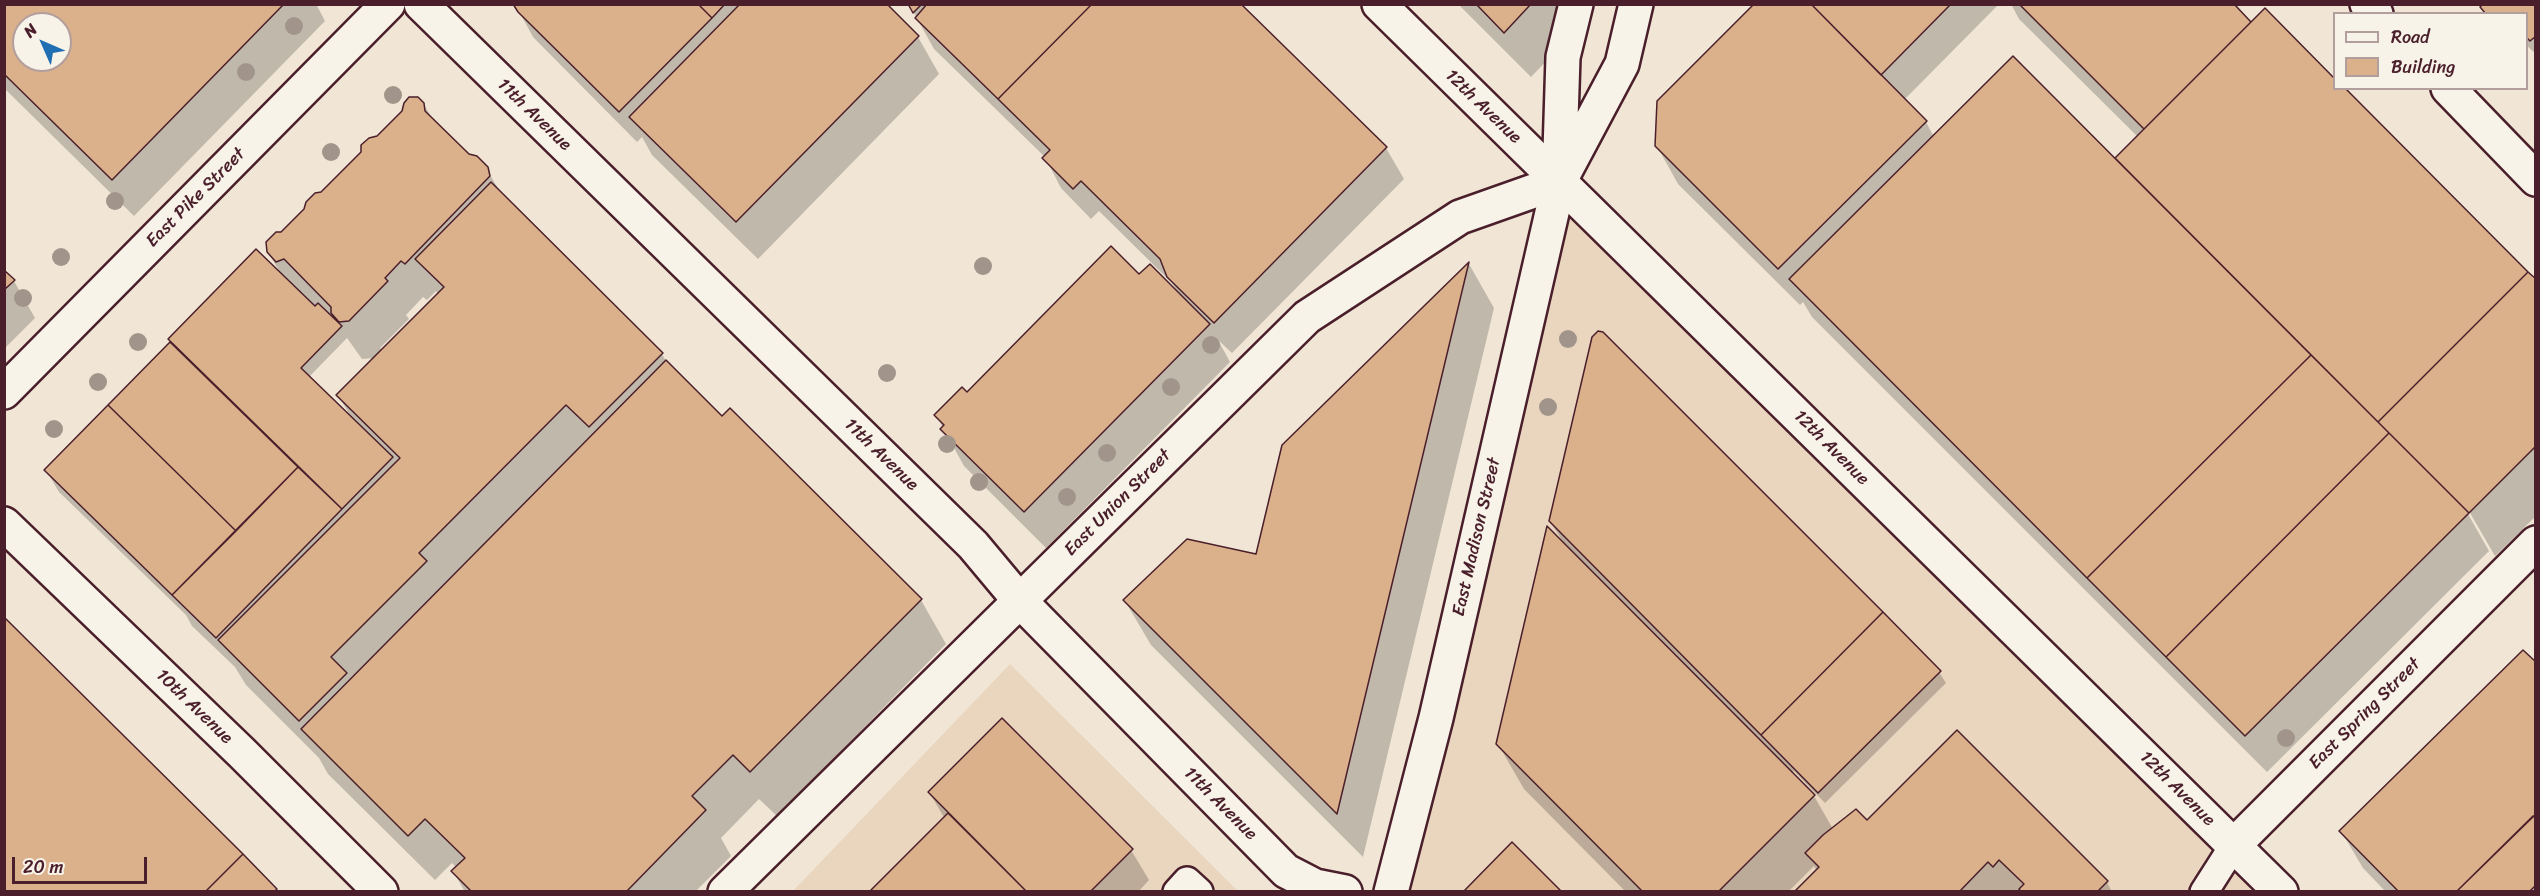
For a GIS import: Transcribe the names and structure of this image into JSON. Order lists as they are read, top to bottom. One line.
{"streets":{"street":["12th Avenue","11th Avenue","East Pike Street","East Union Street","East Madison Street","10th Avenue","East Spring Street"]},"crossings":[["12th Avenue","East Union Street"],["12th Avenue","East Madison Street"],["12th Avenue","East Spring Street"],["11th Avenue","East Union Street"],["East Union Street","East Madison Street"]],"legend":["Road","Building"],"scale_bar":"20 m","north":"top left"}
